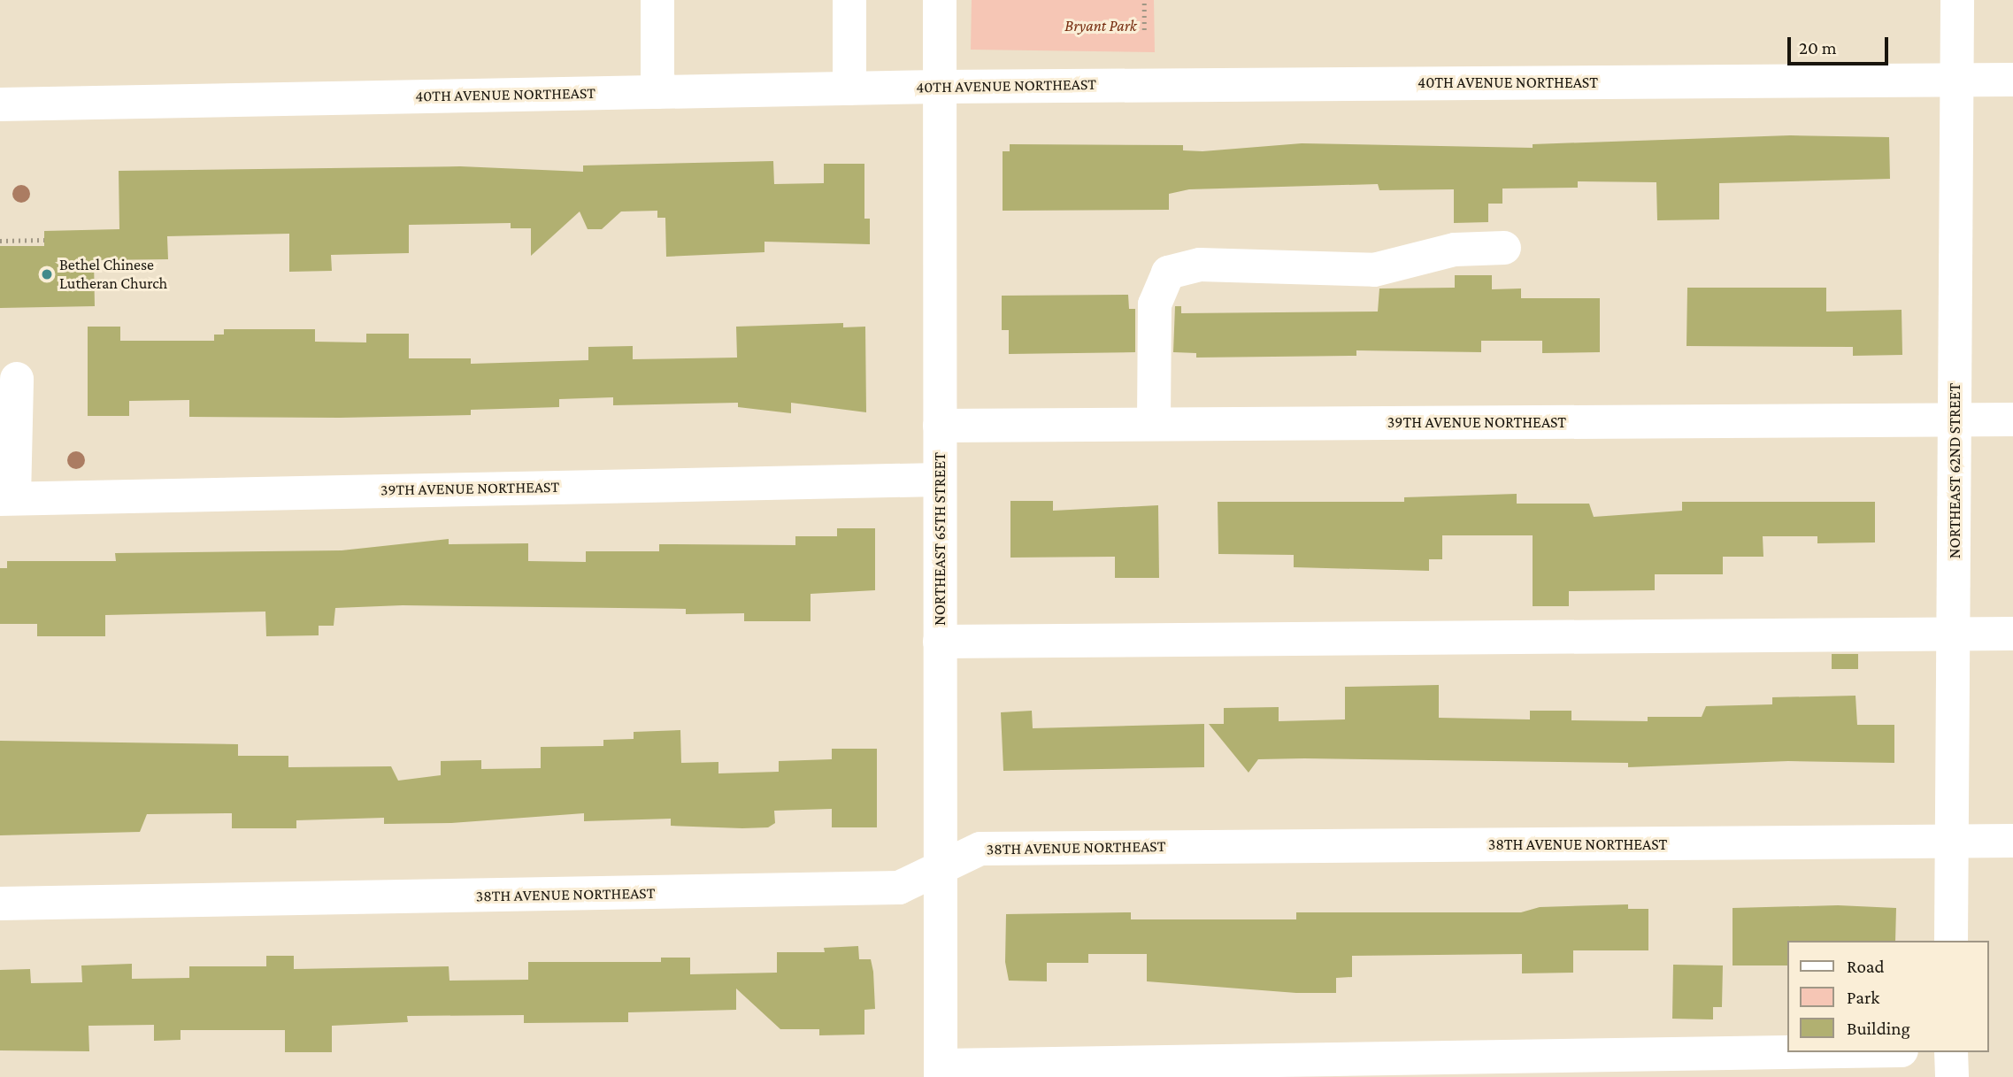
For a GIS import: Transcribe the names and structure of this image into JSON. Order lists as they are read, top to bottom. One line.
{"streets":{"street":["40TH AVENUE NORTHEAST","39TH AVENUE NORTHEAST","NORTHEAST 62ND STREET","NORTHEAST 65TH STREET","38TH AVENUE NORTHEAST"]},"crossings":[["40TH AVENUE NORTHEAST","NORTHEAST 62ND STREET"],["40TH AVENUE NORTHEAST","NORTHEAST 65TH STREET"],["39TH AVENUE NORTHEAST","NORTHEAST 62ND STREET"],["39TH AVENUE NORTHEAST","NORTHEAST 65TH STREET"],["NORTHEAST 62ND STREET","38TH AVENUE NORTHEAST"],["NORTHEAST 65TH STREET","38TH AVENUE NORTHEAST"]],"parks":["Bryant Park"],"places":["Bethel Chinese Lutheran Church"],"legend":["Road","Park","Building"],"scale_bar":"20 m"}
